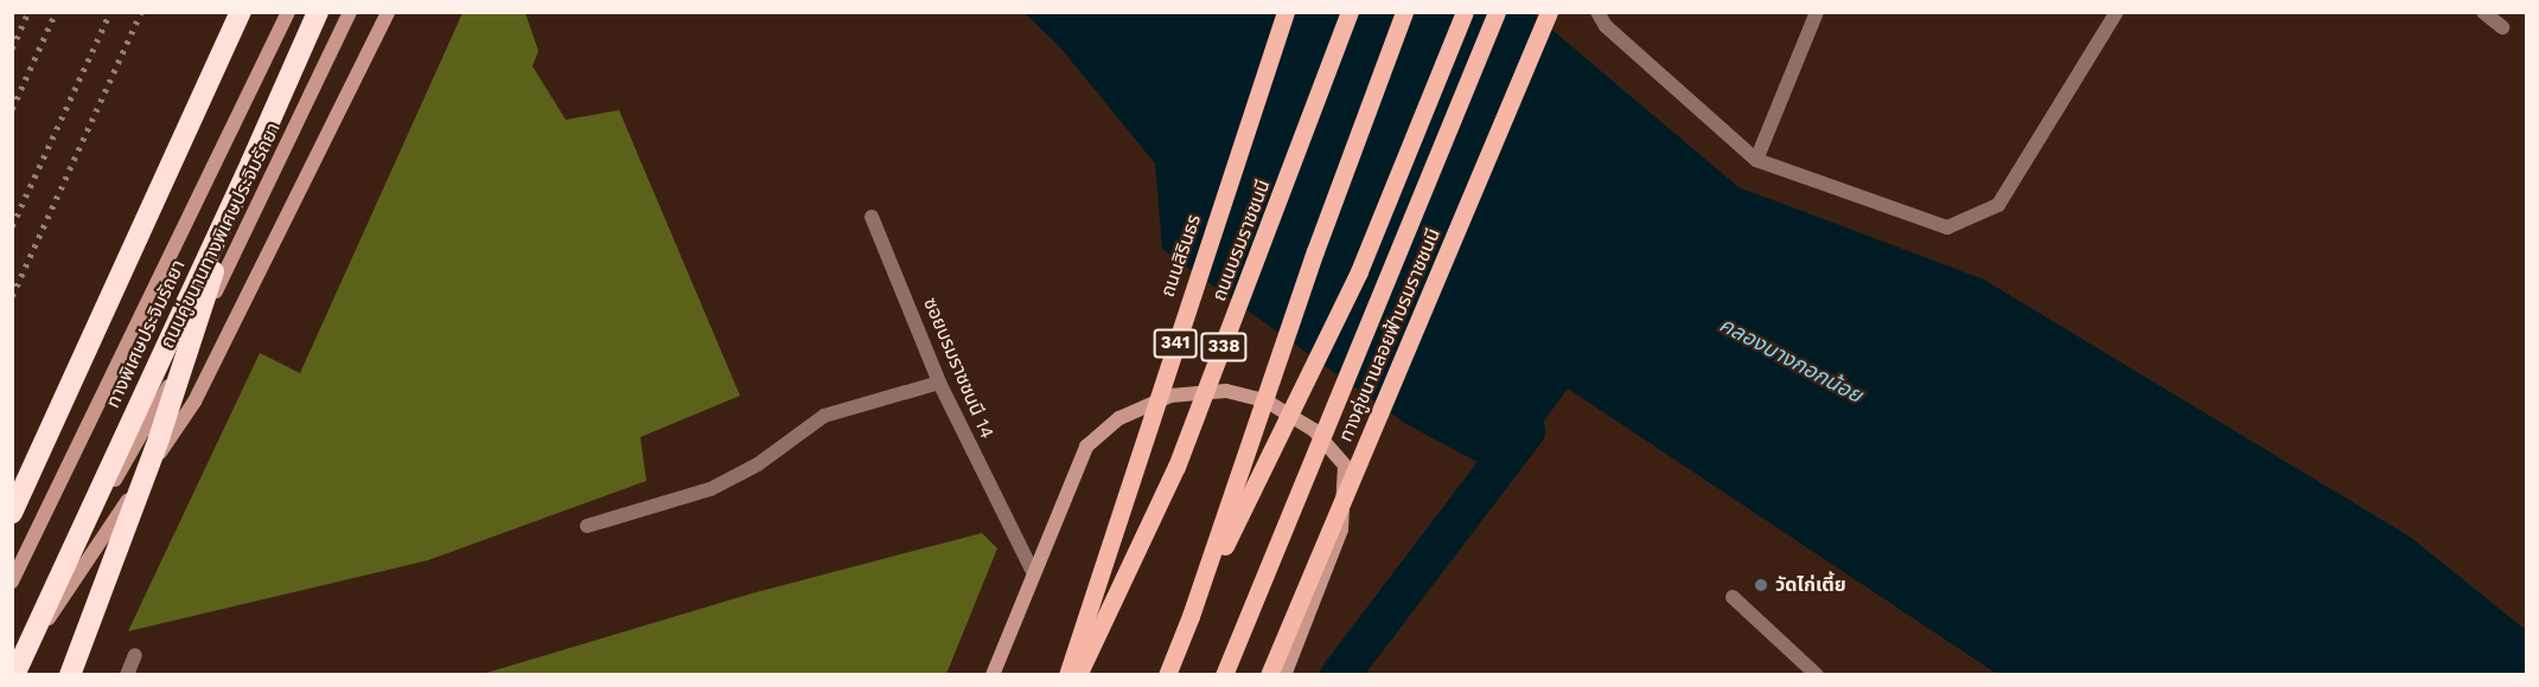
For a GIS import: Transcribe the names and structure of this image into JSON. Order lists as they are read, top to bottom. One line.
{"streets":{"highway":["ทางพิเศษประจิมรัถยา"],"main road":["ถนนคู่ขนานทางพิเศษประจิมรัถยา","ถนนบรมราชชนนี","ถนนสิรินธร","ทางคู่ขนานลอยฟ้าบรมราชชนนี","341","338"],"street":["ซอยบรมราชชนนี 14"]},"water":["คลองบางกอกน้อย"],"places":["วัดไก่เตี้ย"]}
